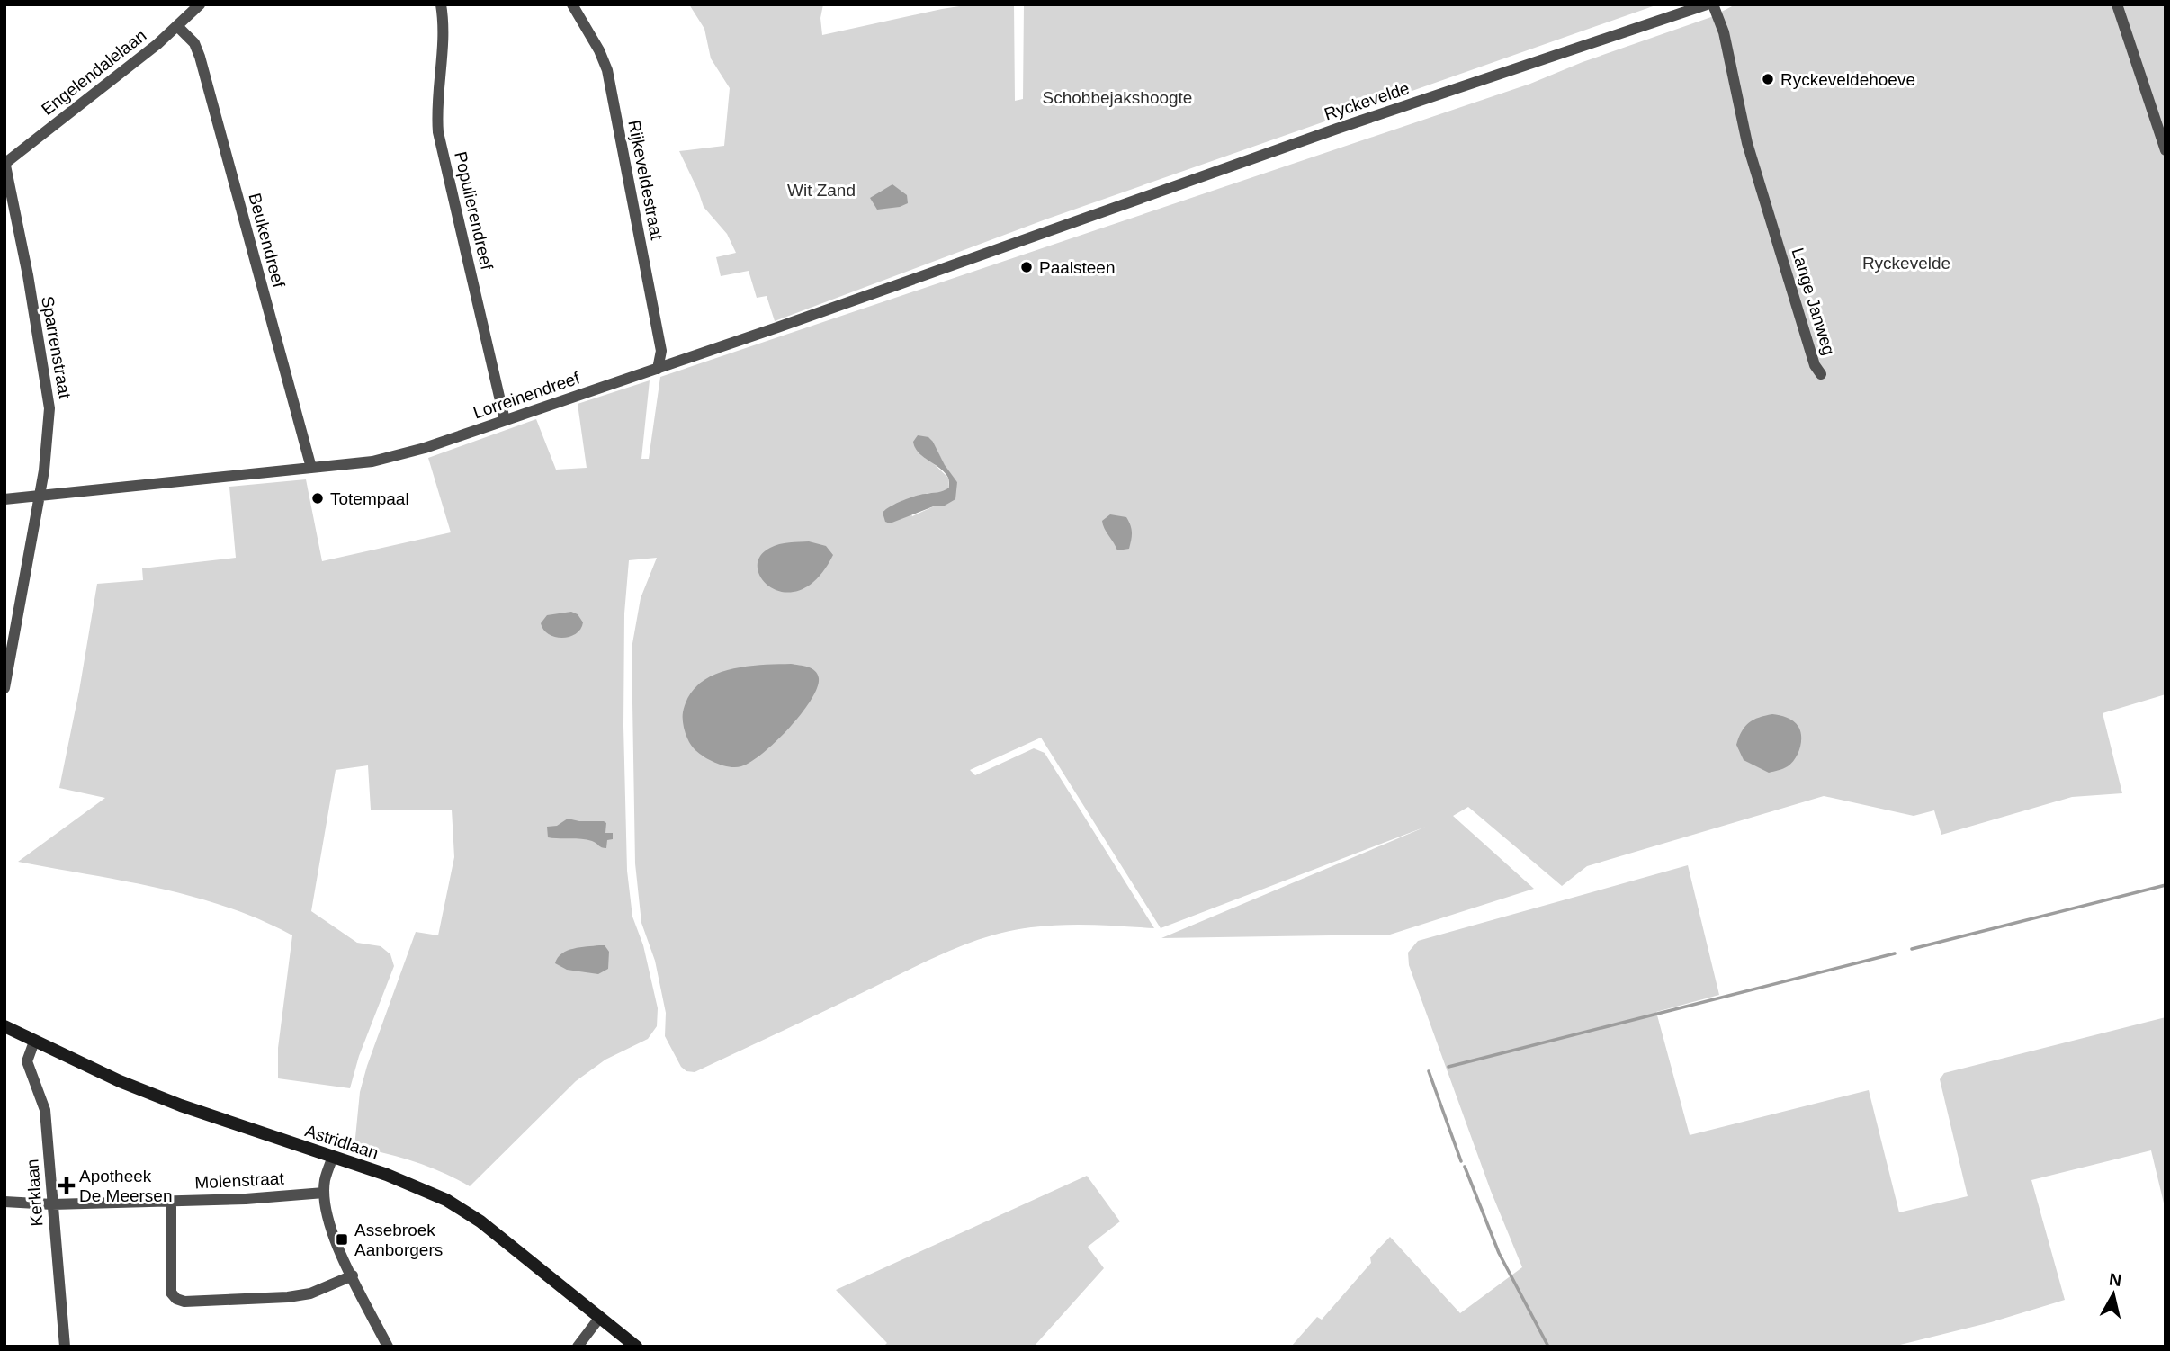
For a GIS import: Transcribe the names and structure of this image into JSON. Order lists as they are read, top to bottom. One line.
{"streets":{"main road":["Astridlaan"],"street":["Engelendalelaan","Ryckevelde","Rijkeveldestraat","Populierendreef","Beukendreef","Lange Janweg","Sparrenstraat","Lorreinendreef","Molenstraat","Kerklaan"]},"crossings":[["Engelendalelaan","Beukendreef"],["Engelendalelaan","Sparrenstraat"],["Ryckevelde","Lorreinendreef"],["Rijkeveldestraat","Lorreinendreef"],["Populierendreef","Lorreinendreef"],["Beukendreef","Lorreinendreef"],["Sparrenstraat","Lorreinendreef"],["Astridlaan","Kerklaan"],["Molenstraat","Kerklaan"]],"parks":["Schobbejakshoogte","Wit Zand","Ryckevelde"],"places":{"other":["Ryckeveldehoeve","Paalsteen","Totempaal"],"health":["Apotheek De Meersen"],"transit":["Assebroek Aanborgers"]},"north":"top"}
